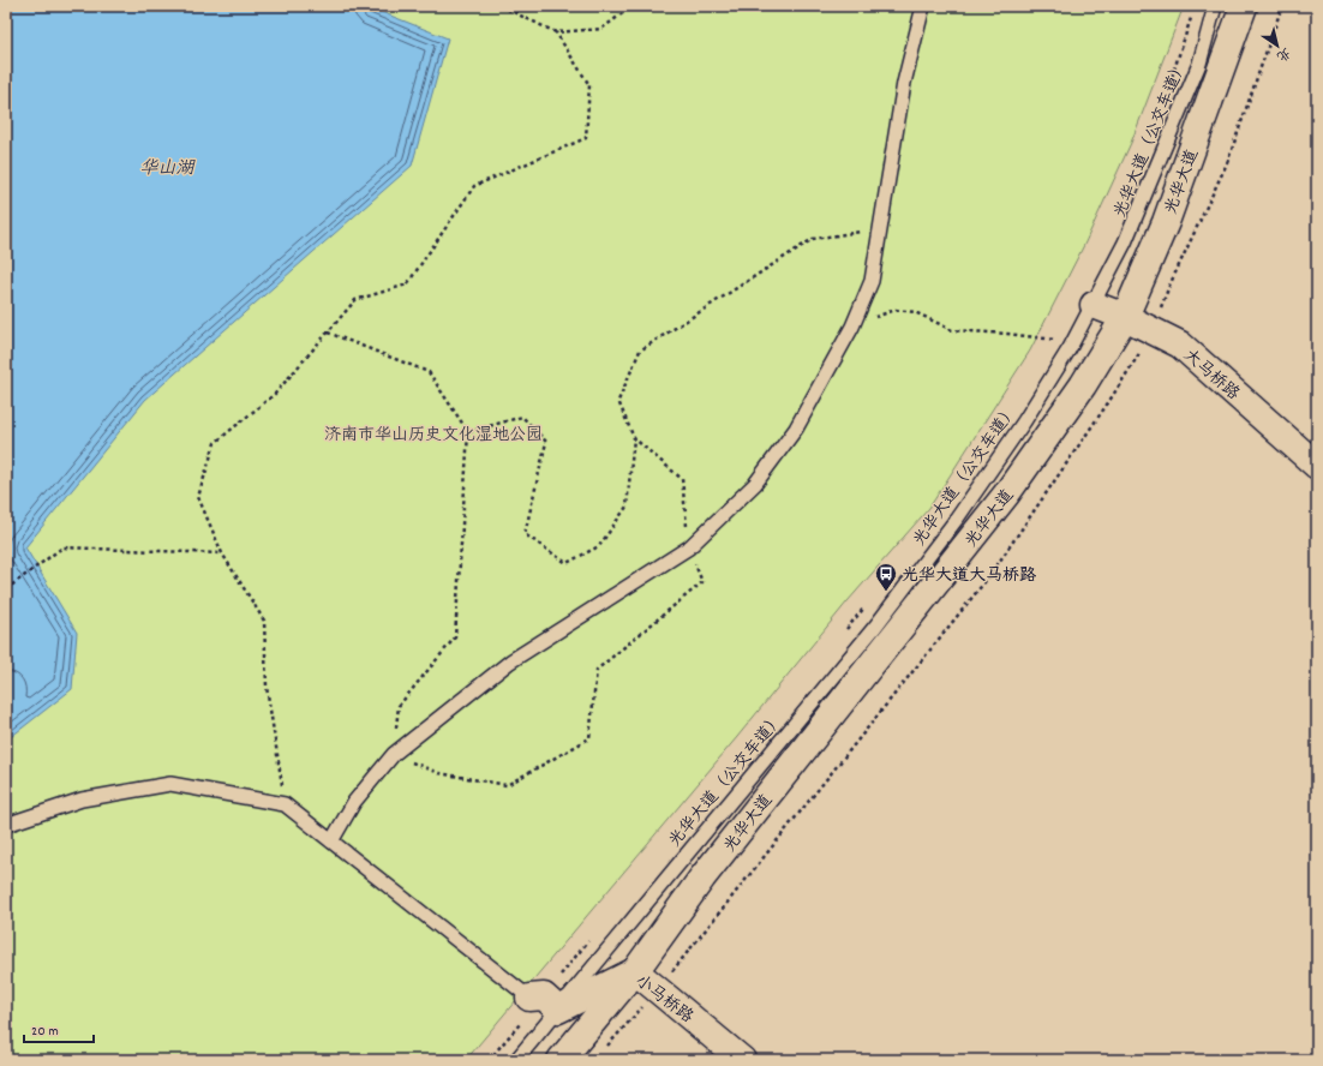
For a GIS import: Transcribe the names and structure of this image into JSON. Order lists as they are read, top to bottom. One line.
{"streets":{"main road":["光华大道","大马桥路","小马桥路"],"lane":["光华大道（公交车道）"]},"crossings":[["光华大道（公交车道）","大马桥路"],["光华大道（公交车道）","小马桥路"],["光华大道","大马桥路"],["光华大道","小马桥路"]],"water":["华山湖"],"parks":["济南市华山历史文化湿地公园"],"places":{"bus stop":["光华大道大马桥路"]},"scale_bar":"20 m","north":"bottom right"}
